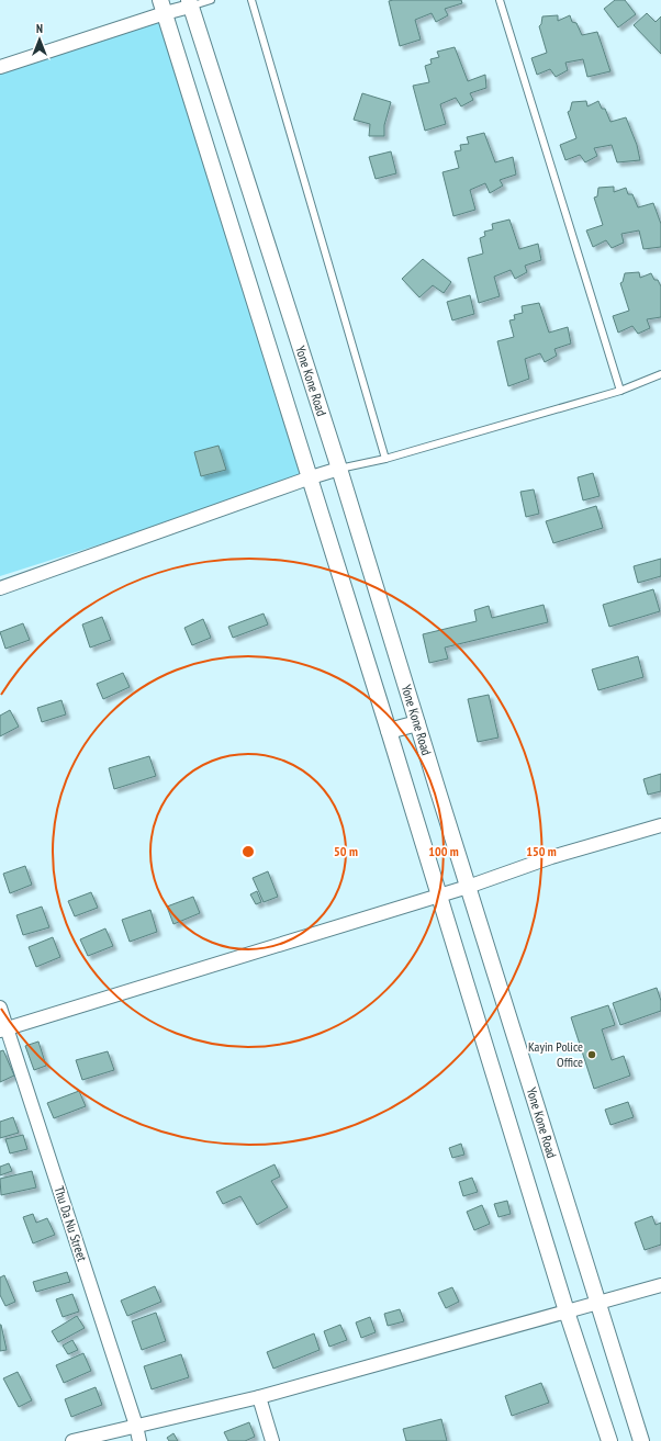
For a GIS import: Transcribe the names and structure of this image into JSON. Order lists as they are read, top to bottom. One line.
{"streets":{"street":["Yone Kone Road","Thu Da Nu Street"]},"places":["Kayin Police Office"],"north":"top","rings":["50 m","100 m","150 m"]}
